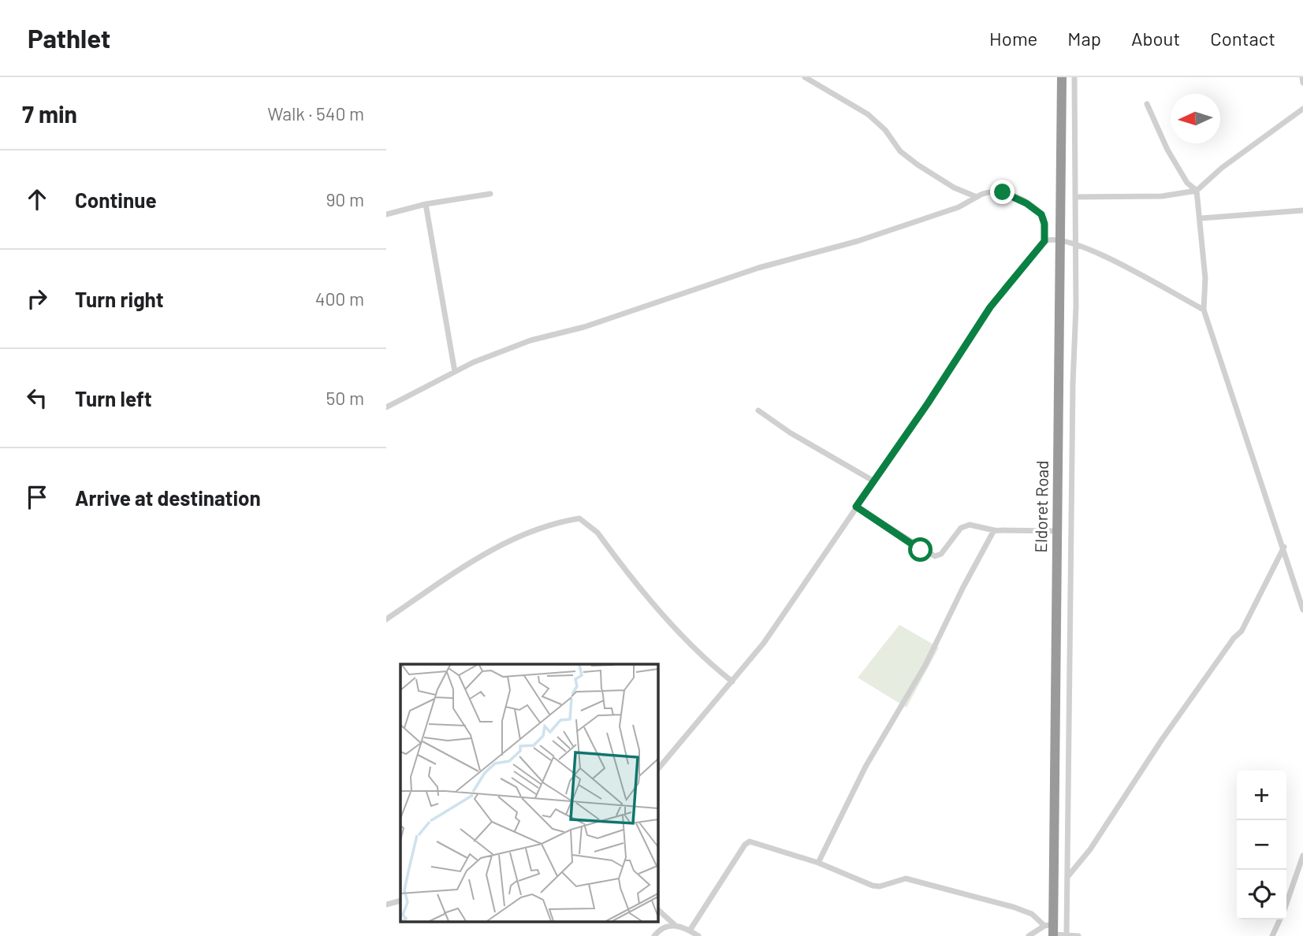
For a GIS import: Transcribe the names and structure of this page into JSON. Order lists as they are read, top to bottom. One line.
{"streets":{"highway":["Eldoret Road"]},"north":"left","page":{"header":"Pathlet","nav":["Home","Map","About","Contact"],"heading":["7 min","Walk · 540 m"],"list":[["Continue","90 m"],["Turn right","400 m"],["Turn left","50 m"],"Arrive at destination"],"map_buttons":["+","−"]}}
